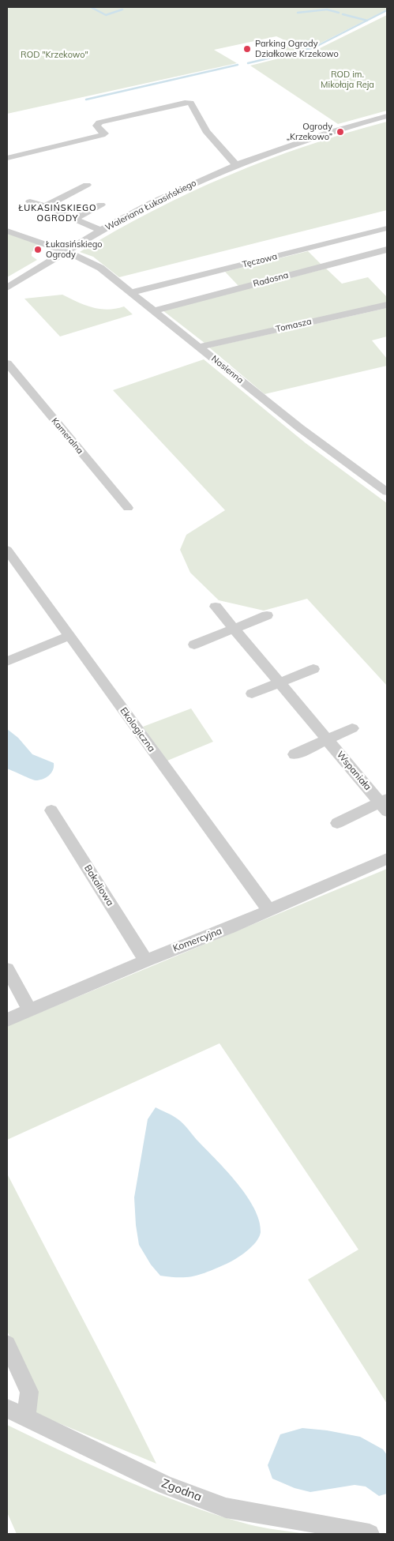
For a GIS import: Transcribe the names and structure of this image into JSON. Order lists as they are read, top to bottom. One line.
{"streets":{"street":["Waleriana Łukasińskiego","Tęczowa","Radosna","Tomasza","Nasienna","Kameralna","Ekologiczna","Wspaniała","Bakaliowa","Komercyjna","Zgodna"]},"crossings":[["Waleriana Łukasińskiego","Nasienna"],["Tęczowa","Nasienna"],["Radosna","Nasienna"],["Tomasza","Nasienna"],["Ekologiczna","Komercyjna"],["Bakaliowa","Komercyjna"]],"districts":["ŁUKASIŃSKIEGO OGRODY"],"parks":["ROD \"Krzekowo\"","ROD im. Mikołaja Reja"],"places":["Parking Ogrody Działkowe Krzekowo","Ogrody „Krzekowo”","Łukasińskiego Ogrody"]}
